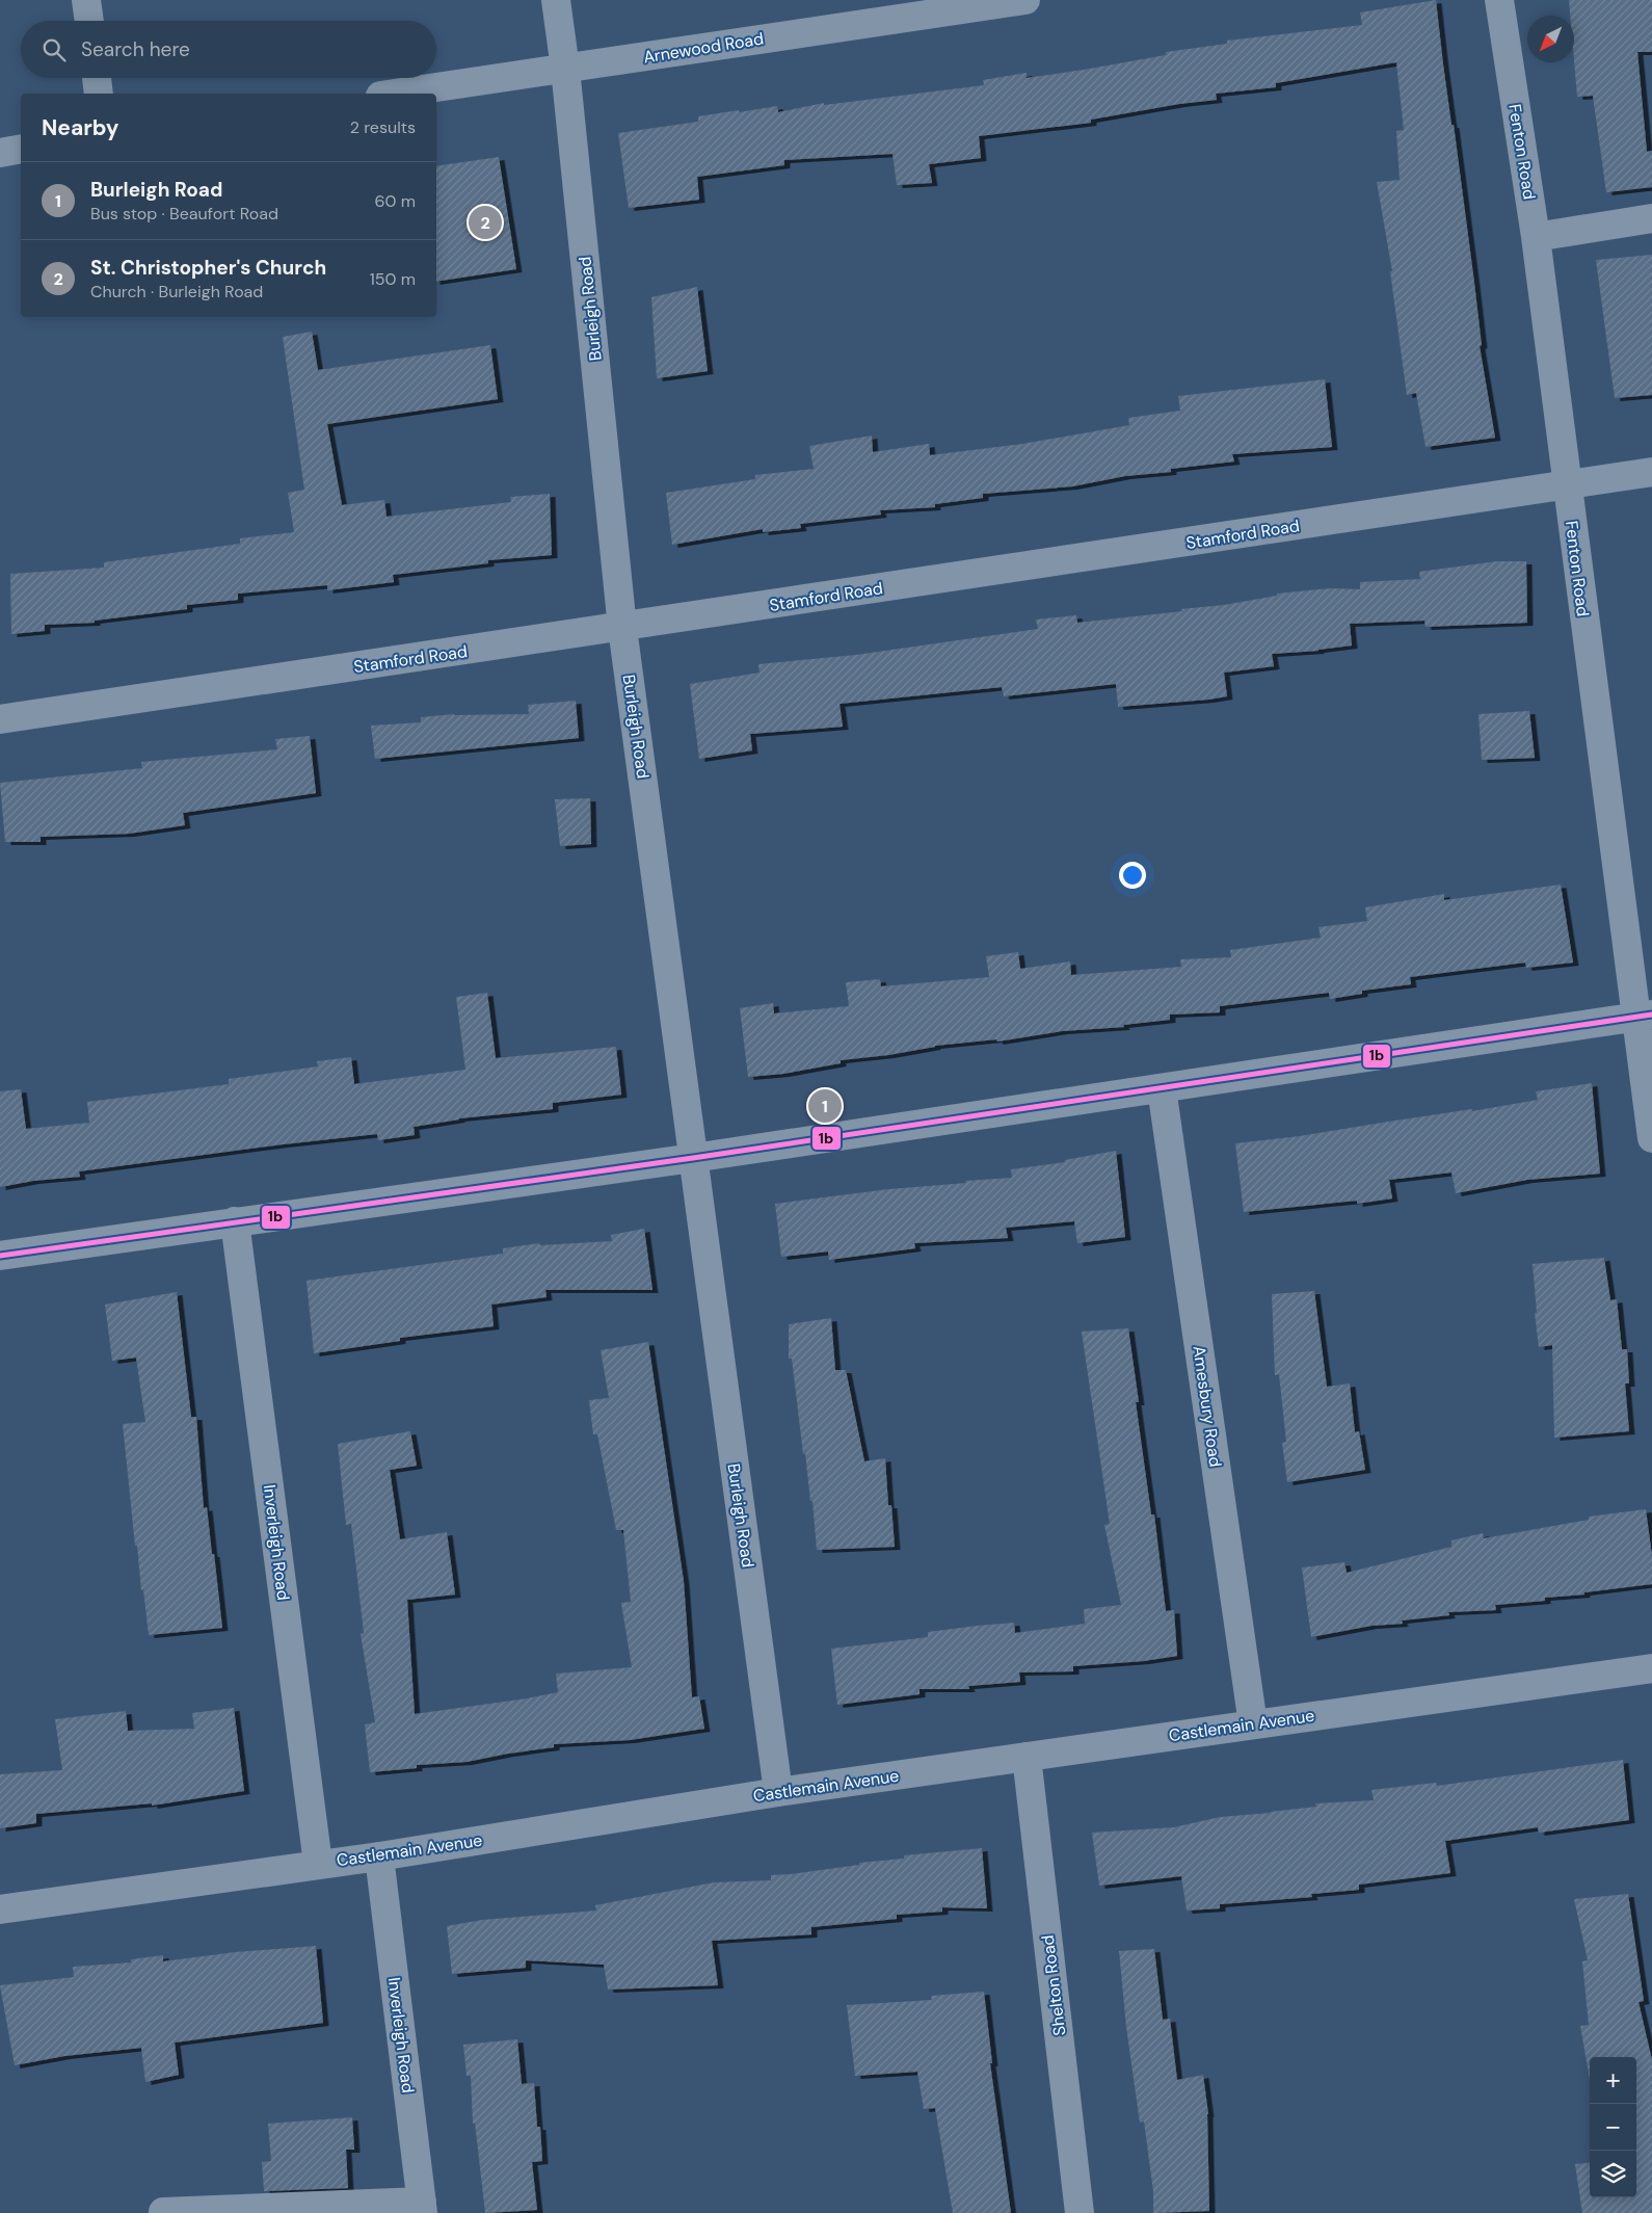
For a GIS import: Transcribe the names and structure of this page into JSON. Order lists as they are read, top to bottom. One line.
{"streets":{"street":["Arnewood Road","Fenton Road","Burleigh Road","Stamford Road","Amesbury Road","Inverleigh Road","Castlemain Avenue","Shelton Road"]},"crossings":[["Arnewood Road","Burleigh Road"],["Fenton Road","Stamford Road"],["Burleigh Road","Stamford Road"],["Burleigh Road","Castlemain Avenue"],["Amesbury Road","Castlemain Avenue"],["Inverleigh Road","Castlemain Avenue"],["Castlemain Avenue","Shelton Road"]],"lines":["transit line 1b"],"north":"bottom left","page":{"search":"Search here","heading":["Nearby","2 results"],"list":[{"mark":"1","name":"Burleigh Road","note":"Bus stop · Beaufort Road","value":"60 m"},{"mark":"2","name":"St. Christopher's Church","note":"Church · Burleigh Road","value":"150 m"}],"pins":["2","1"],"map_buttons":["+","−"]}}
